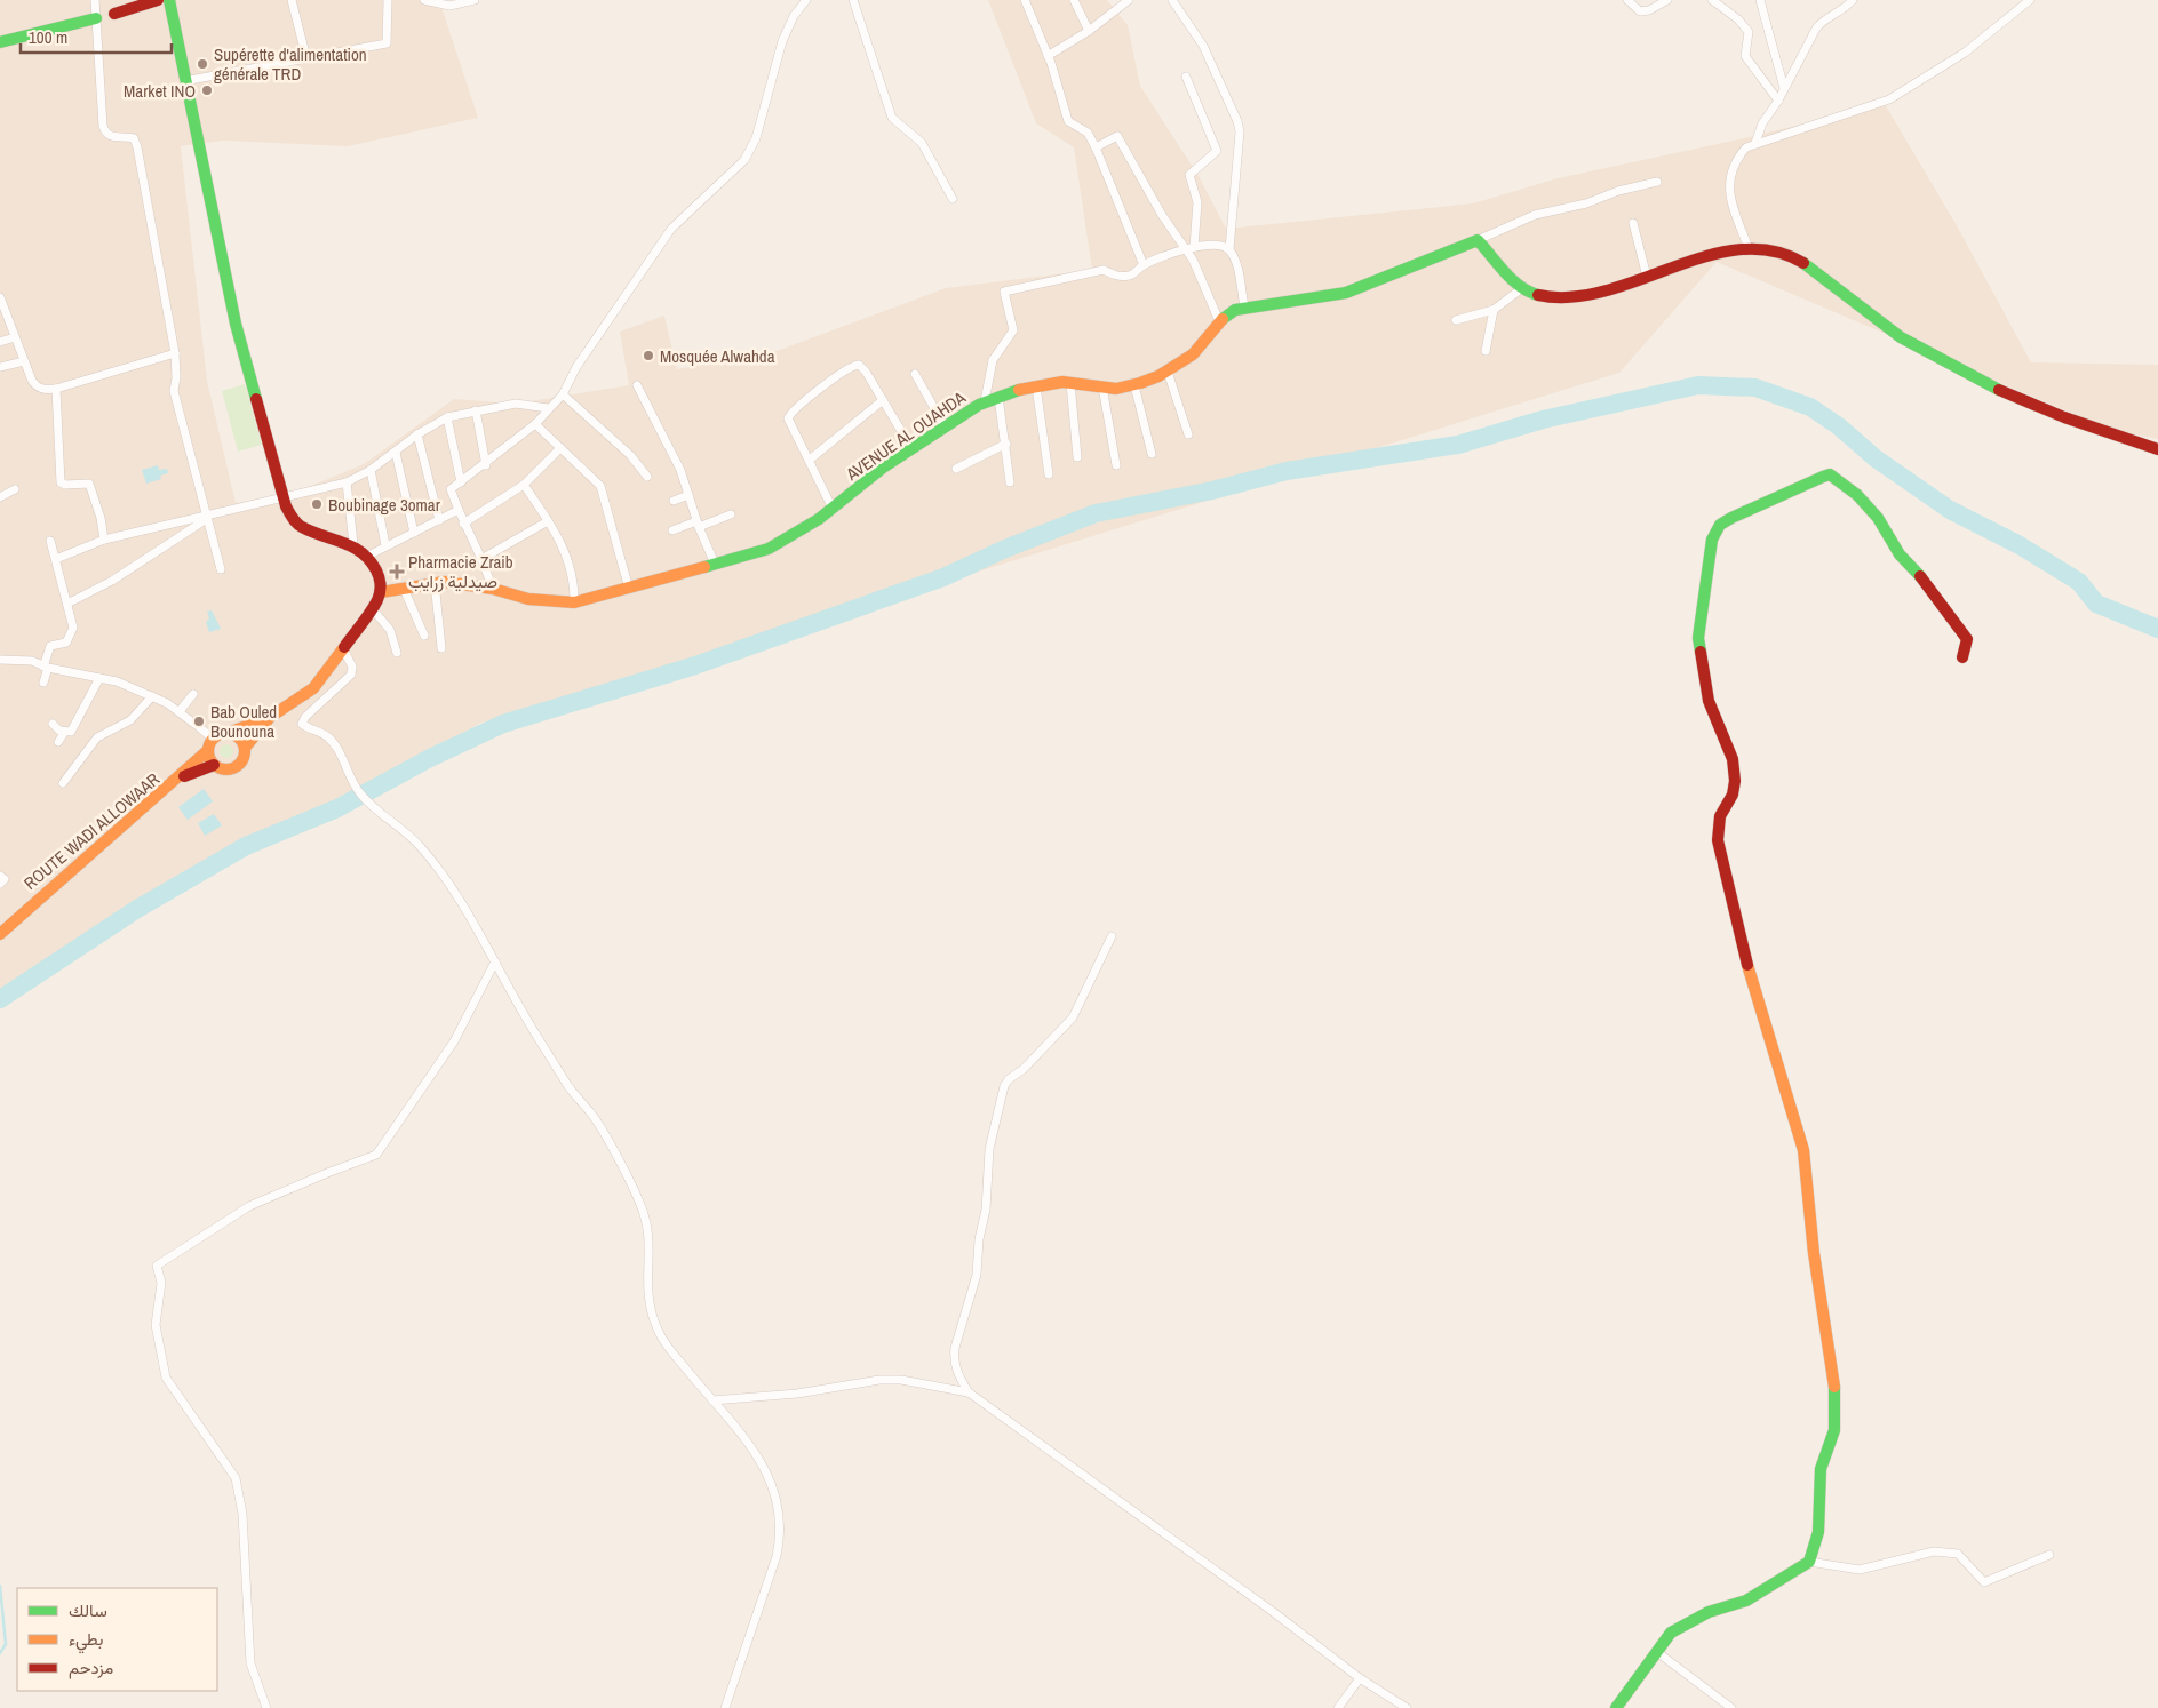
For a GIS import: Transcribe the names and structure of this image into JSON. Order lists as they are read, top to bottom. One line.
{"streets":{"street":["AVENUE AL OUAHDA","ROUTE WADI ALLOWAAR"]},"places":{"other":["Supérette d'alimentation générale TRD","Market INO","Mosquée Alwahda","Boubinage 3omar","Bab Ouled Bounouna"],"health":["Pharmacie Zraib صيدلية زرايب"]},"legend":["سالك","بطيء","مزدحم"],"scale_bar":"100 m"}
